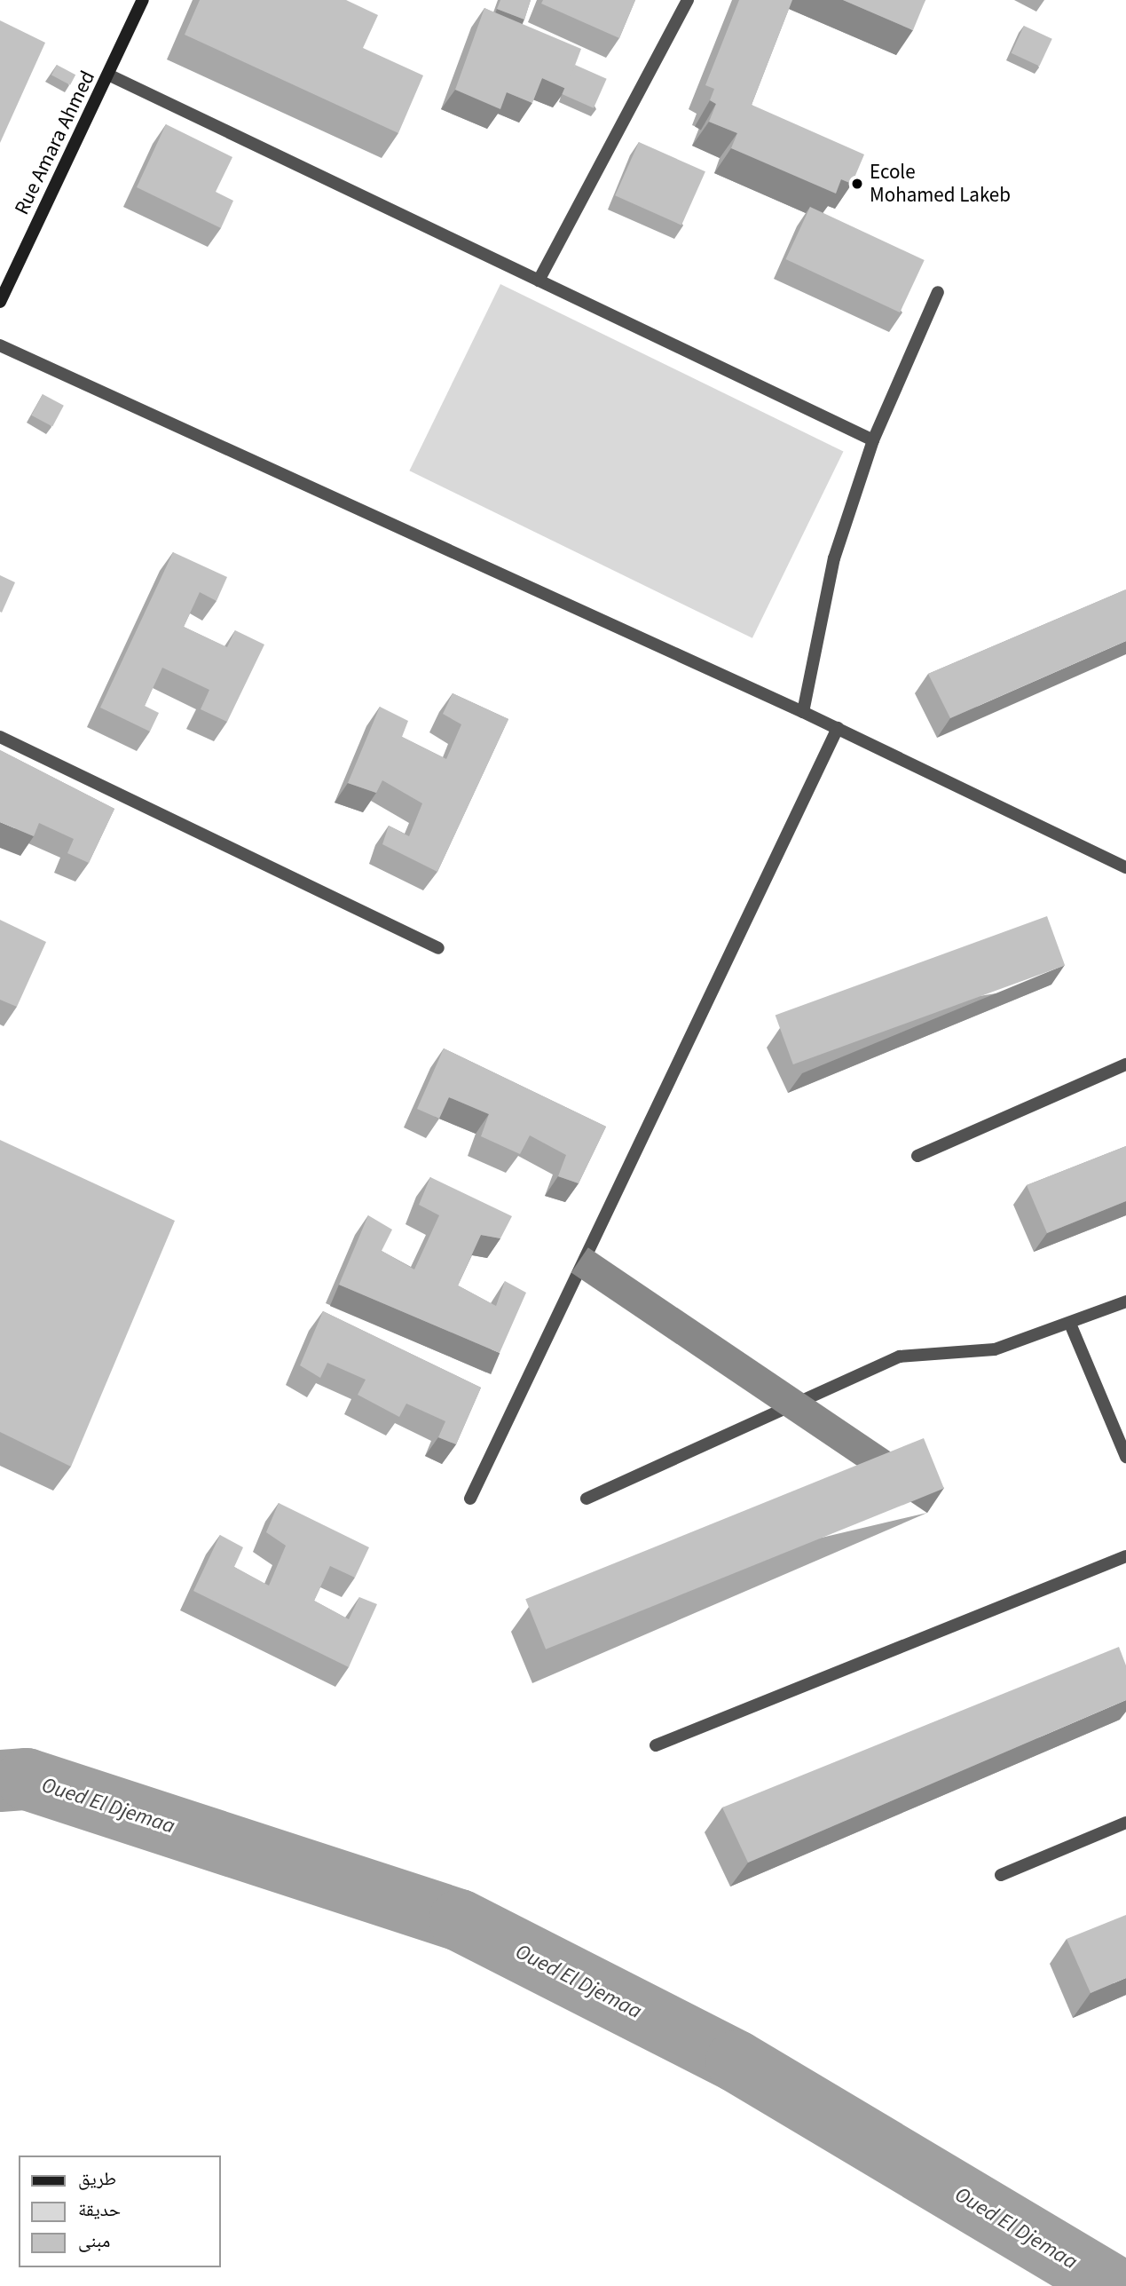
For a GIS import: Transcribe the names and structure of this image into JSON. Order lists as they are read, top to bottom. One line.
{"streets":{"street":["Rue Amara Ahmed"]},"water":["Oued El Djemaa"],"places":["Ecole Mohamed Lakeb"],"legend":["طريق","حديقة","مبنى"]}
